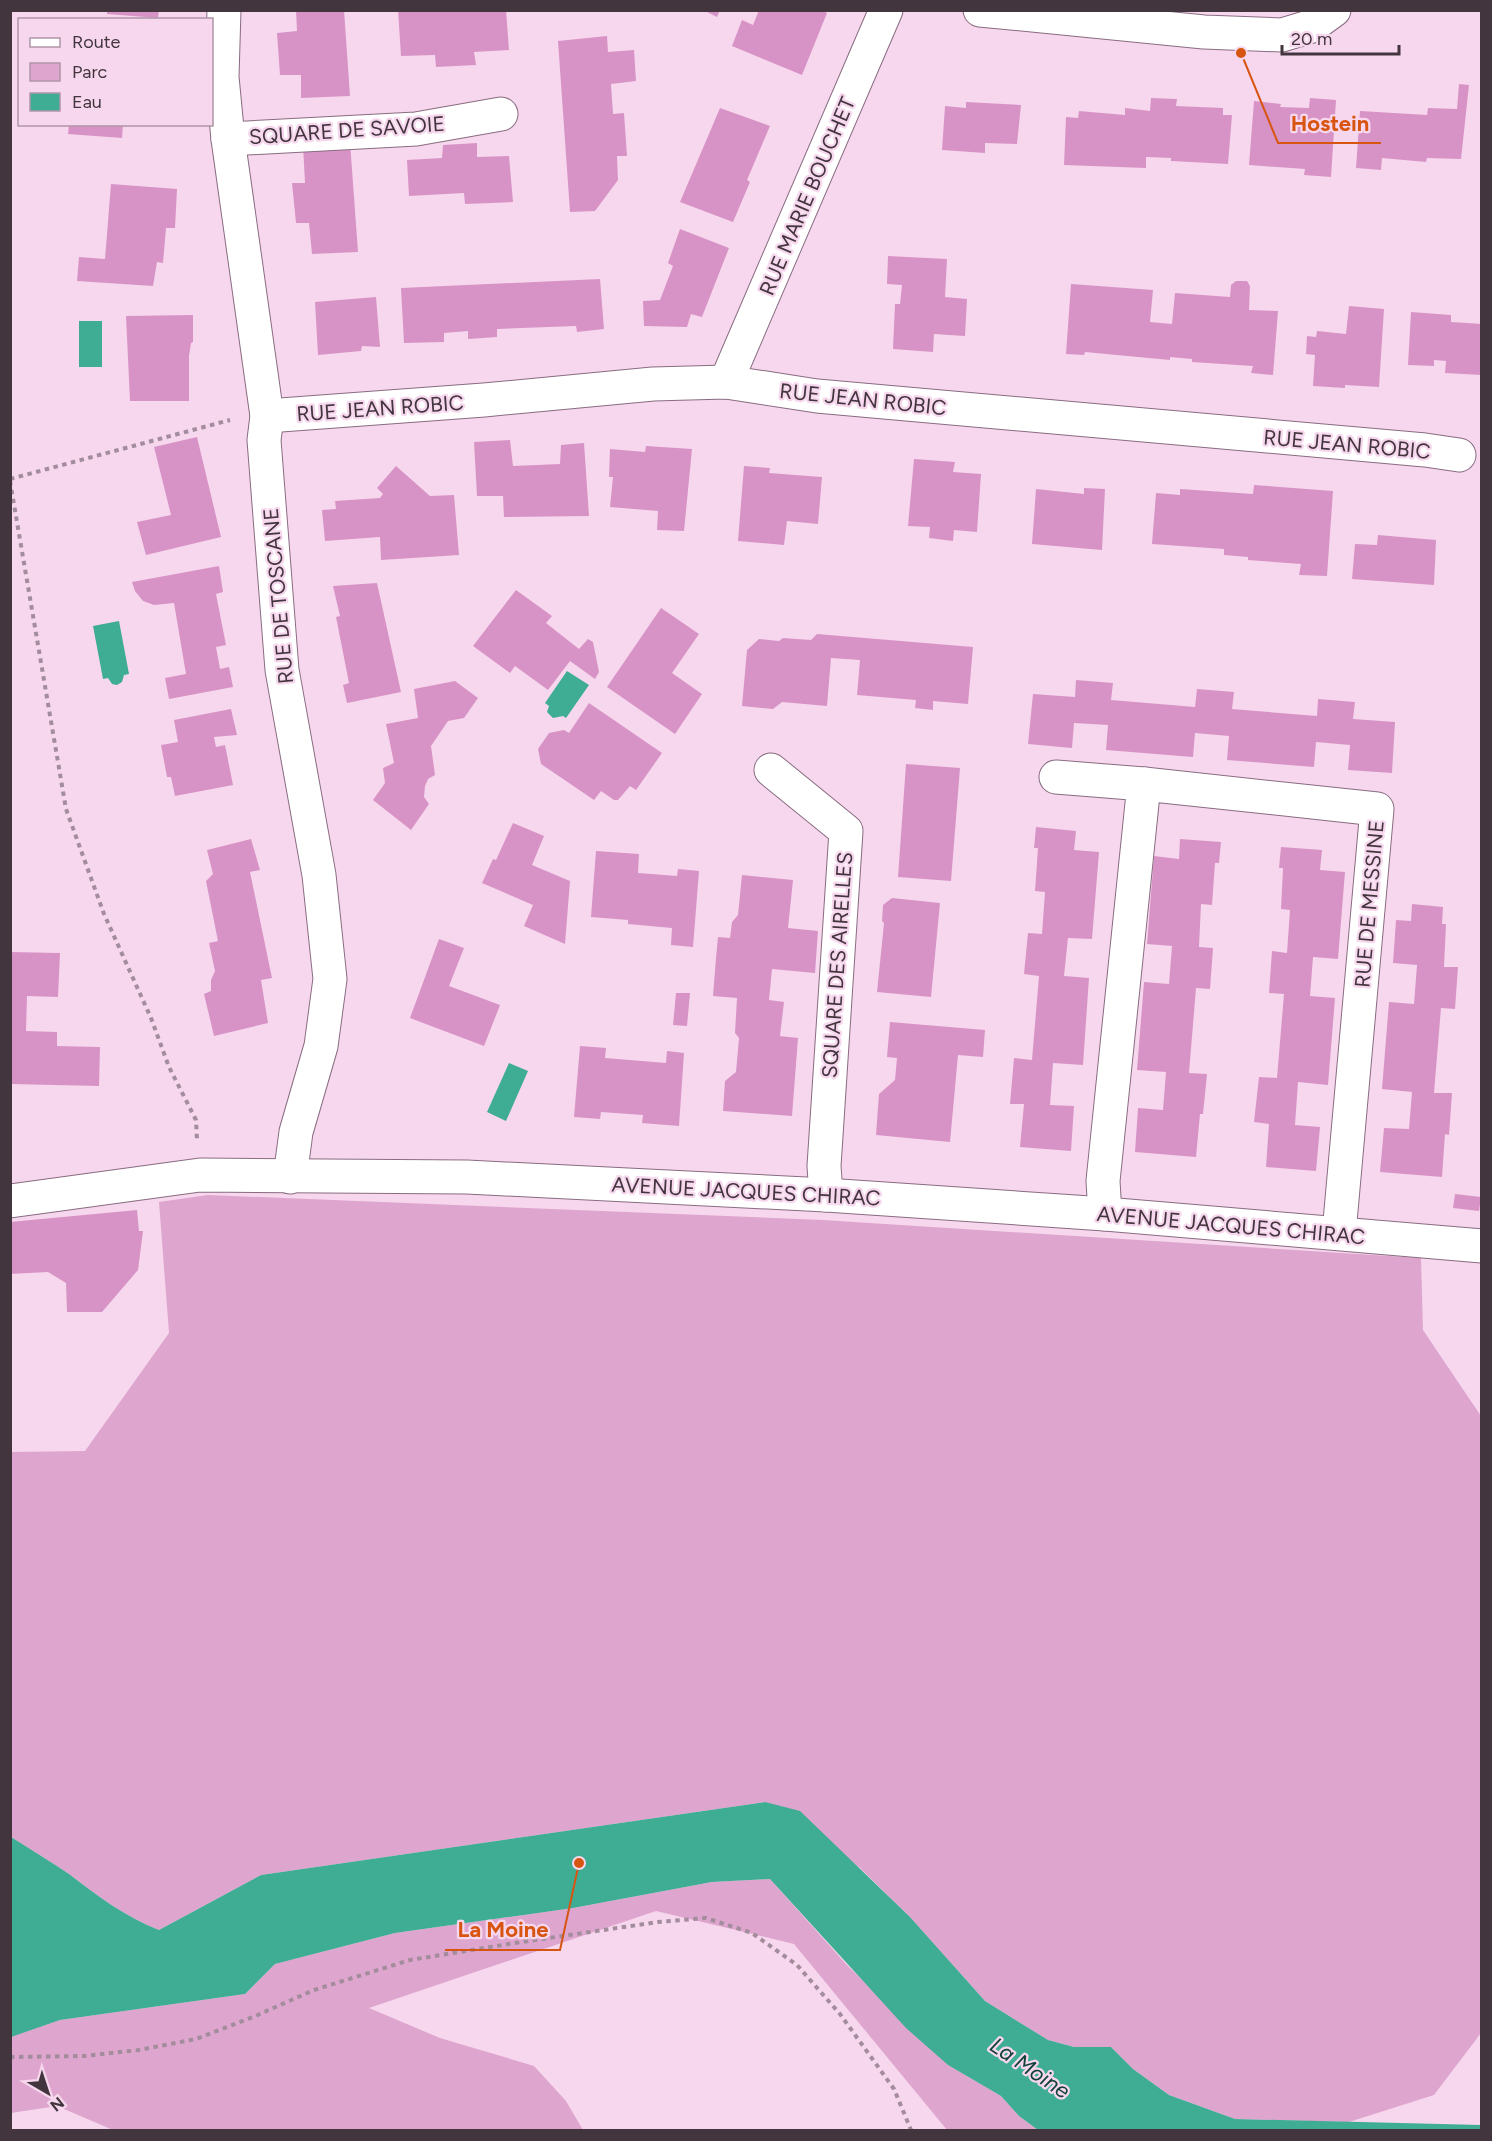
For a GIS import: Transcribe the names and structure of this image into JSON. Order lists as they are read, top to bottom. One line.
{"streets":{"street":["SQUARE DE SAVOIE","RUE MARIE BOUCHET","RUE JEAN ROBIC","RUE DE TOSCANE","RUE DE MESSINE","SQUARE DES AIRELLES","AVENUE JACQUES CHIRAC"]},"crossings":[["SQUARE DE SAVOIE","RUE DE TOSCANE"],["RUE MARIE BOUCHET","RUE JEAN ROBIC"],["RUE JEAN ROBIC","RUE DE TOSCANE"],["RUE DE TOSCANE","AVENUE JACQUES CHIRAC"],["RUE DE MESSINE","AVENUE JACQUES CHIRAC"],["SQUARE DES AIRELLES","AVENUE JACQUES CHIRAC"]],"water":["La Moine"],"places":["Hostein","La Moine"],"legend":["Route","Parc","Eau"],"scale_bar":"20 m","north":"bottom right"}
